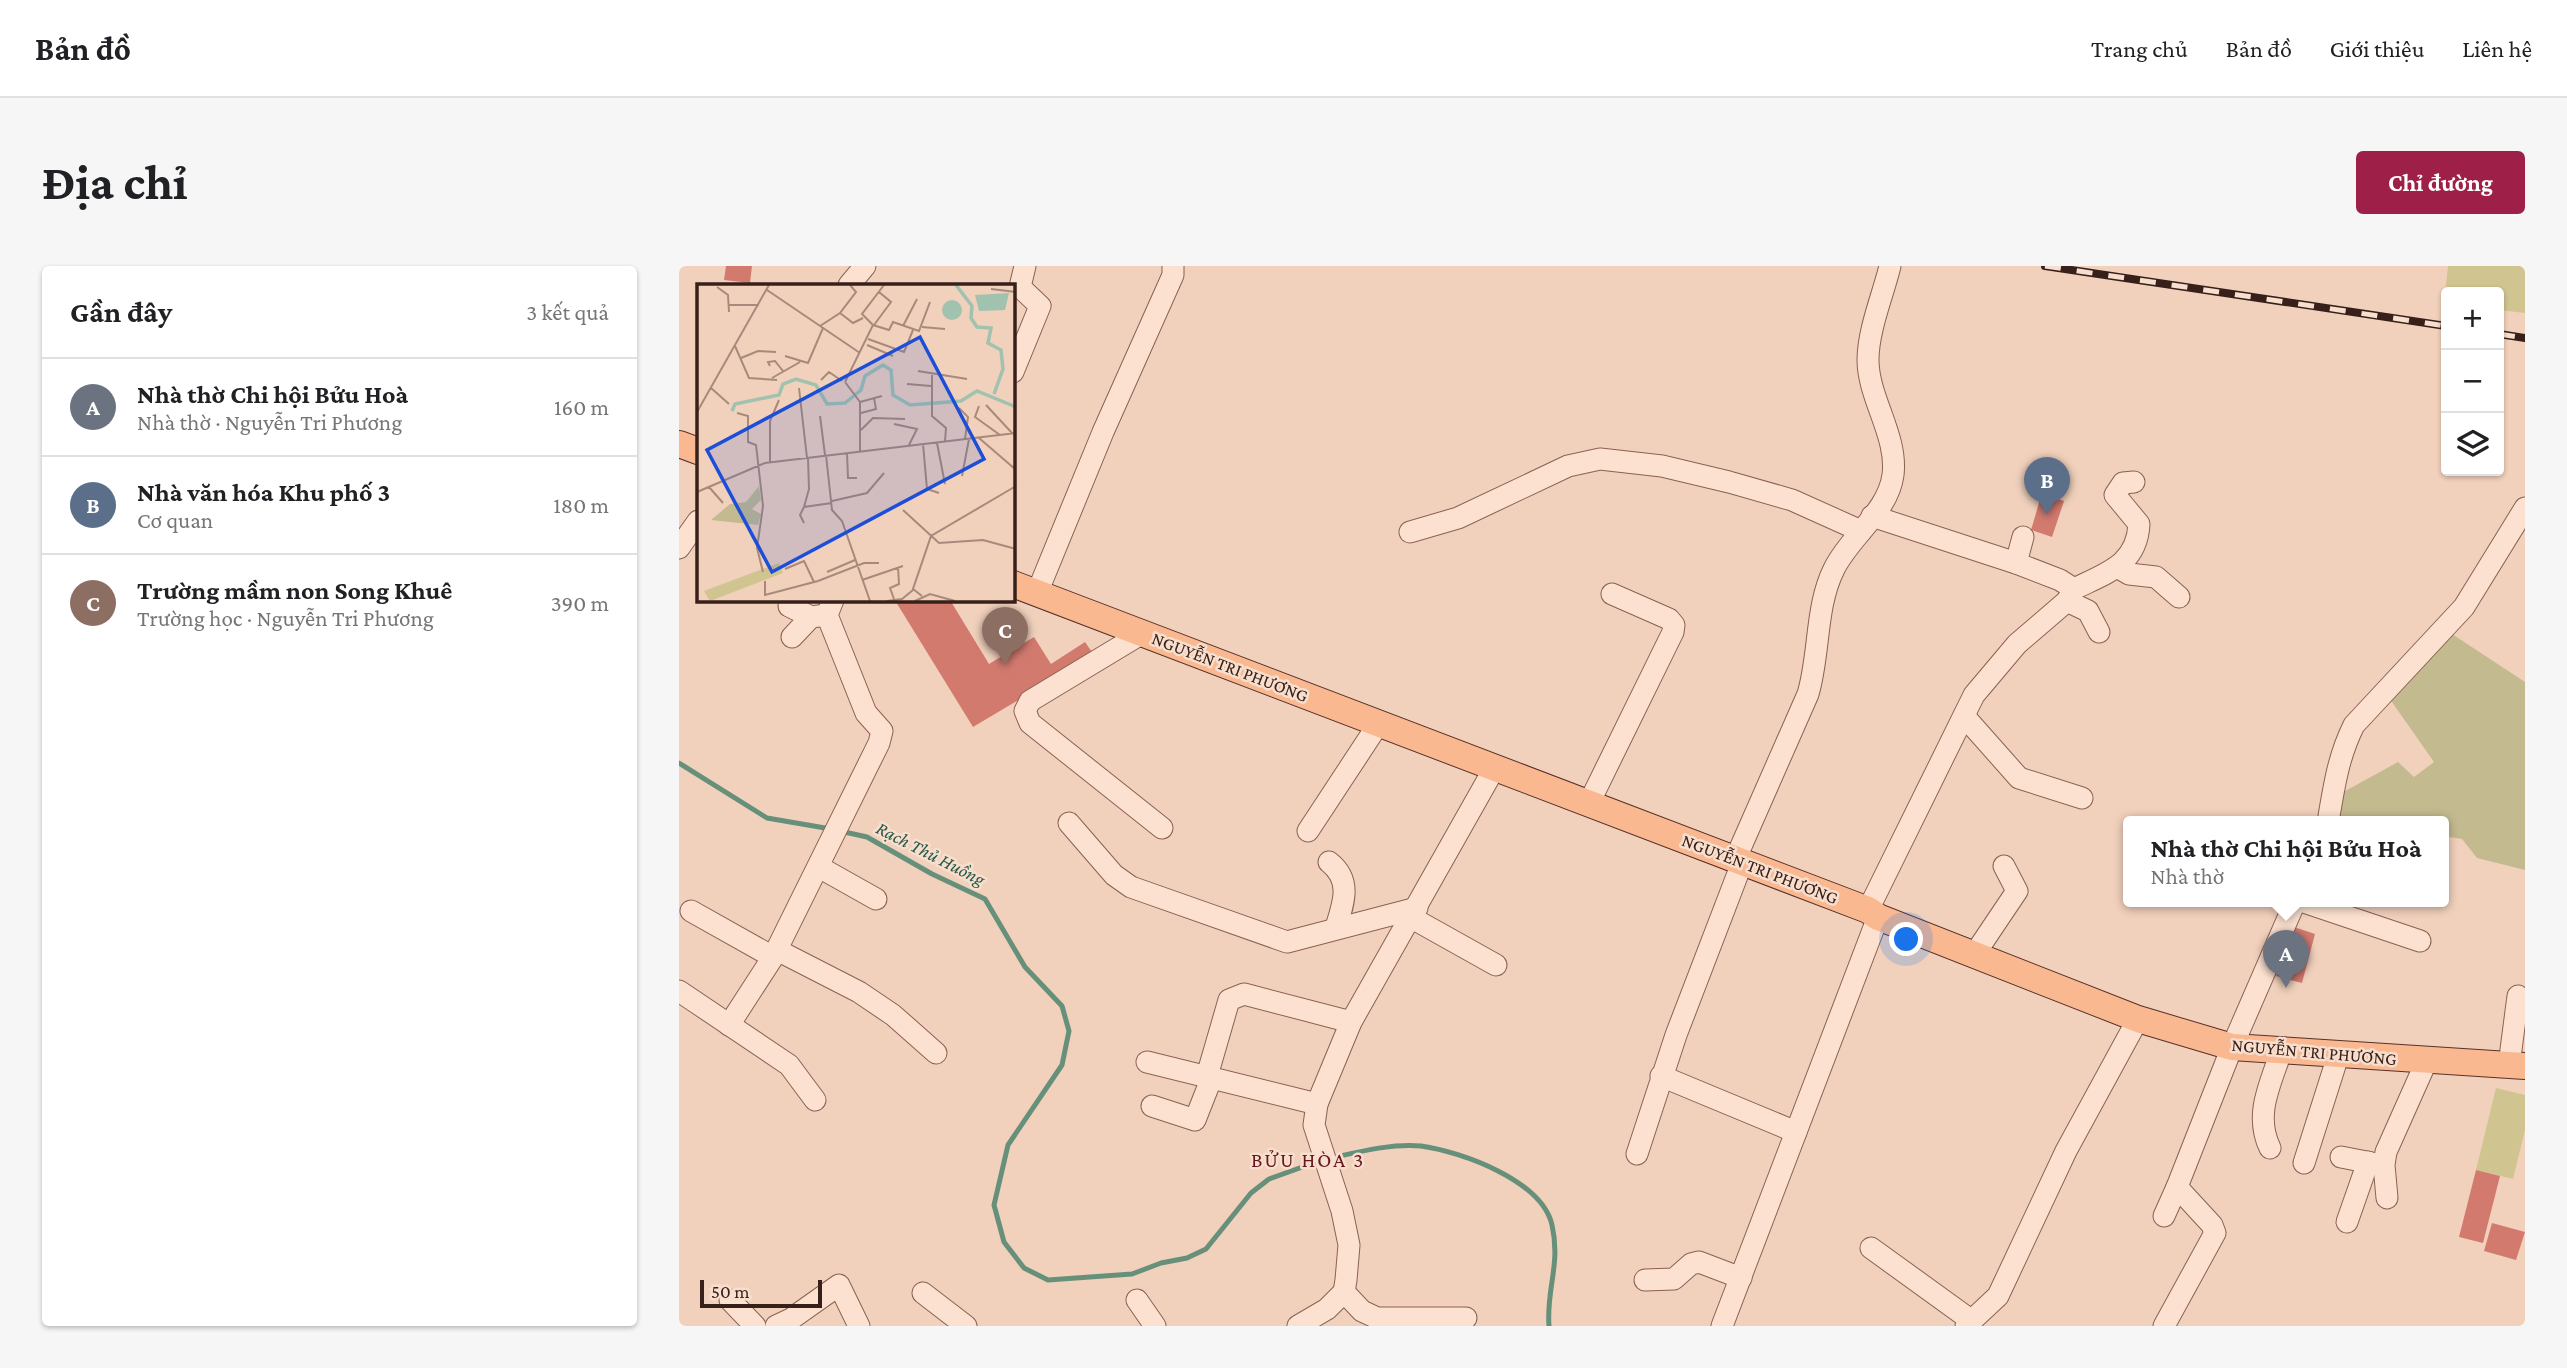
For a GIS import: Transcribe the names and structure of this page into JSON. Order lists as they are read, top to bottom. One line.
{"streets":{"main road":["NGUYỄN TRI PHƯƠNG"]},"districts":["BỬU HÒA 3"],"water":["Rạch Thủ Huồng"],"scale_bar":"50 m","page":{"header":"Bản đồ","nav":["Trang chủ","Bản đồ","Giới thiệu","Liên hệ"],"buttons":"Chỉ đường","title":"Địa chỉ","heading":["Gần đây","3 kết quả"],"map_buttons":["+","−"],"list":[{"mark":"A","name":"Nhà thờ Chi hội Bửu Hoà","note":"Nhà thờ · Nguyễn Tri Phương","value":"160 m"},{"mark":"B","name":"Nhà văn hóa Khu phố 3","note":"Cơ quan","value":"180 m"},{"mark":"C","name":"Trường mầm non Song Khuê","note":"Trường học · Nguyễn Tri Phương","value":"390 m"}],"pins":["B","C","A"],"popup":["Nhà thờ Chi hội Bửu Hoà","Nhà thờ"],"scale":"50 m"}}
